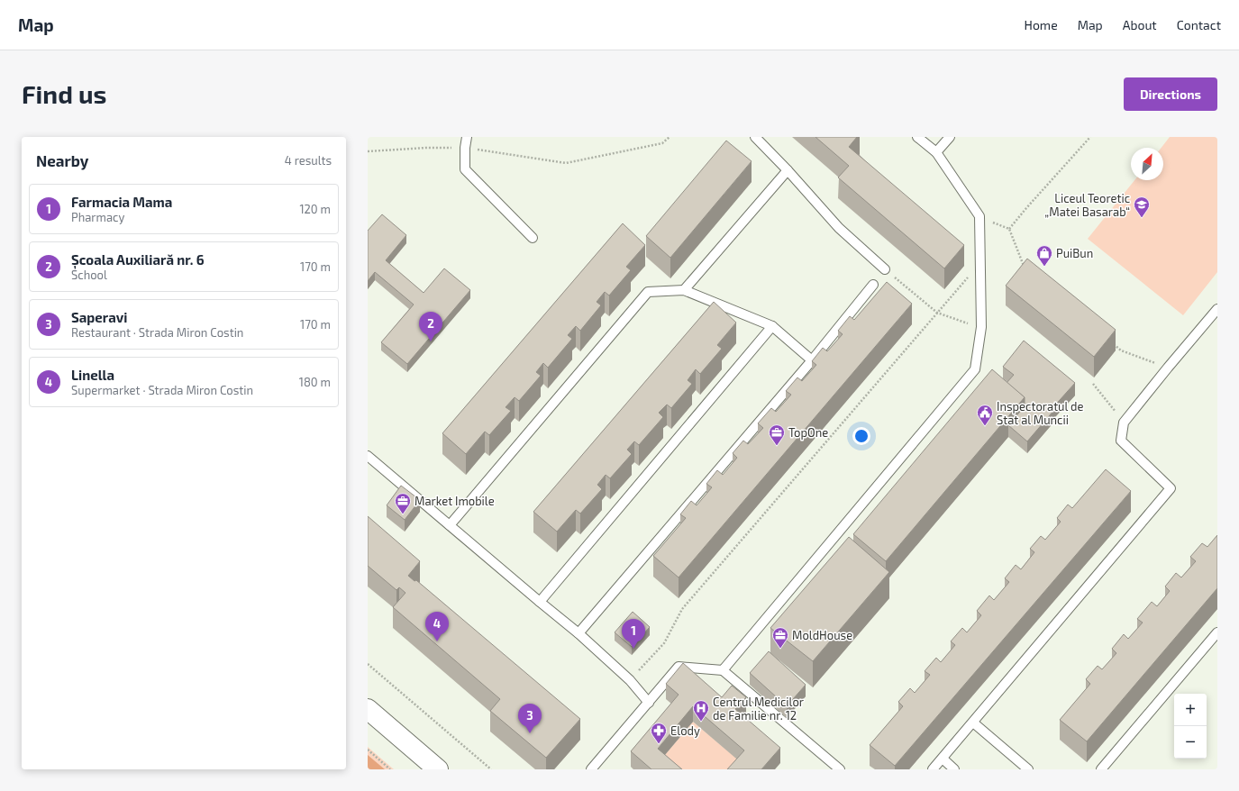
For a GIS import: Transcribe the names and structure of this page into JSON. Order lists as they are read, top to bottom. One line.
{"places":{"school or university":["Liceul Teoretic „Matei Basarab“"],"shop":["PuiBun"],"public building":["Inspectoratul de Stat al Muncii"],"office":["TopOne","Market Imobile","MoldHouse"],"hospital":["Centrul Medicilor de Familie nr. 12"],"pharmacy":["Elody"]},"north":"top right","page":{"header":"Map","nav":["Home","Map","About","Contact"],"buttons":"Directions","title":"Find us","heading":["Nearby","4 results"],"list":[{"mark":"1","name":"Farmacia Mama","note":"Pharmacy","value":"120 m"},{"mark":"2","name":"Școala Auxiliară nr. 6","note":"School","value":"170 m"},{"mark":"3","name":"Saperavi","note":"Restaurant · Strada Miron Costin","value":"170 m"},{"mark":"4","name":"Linella","note":"Supermarket · Strada Miron Costin","value":"180 m"}],"pins":["2","4","1","3"],"map_buttons":["+","−"]}}
